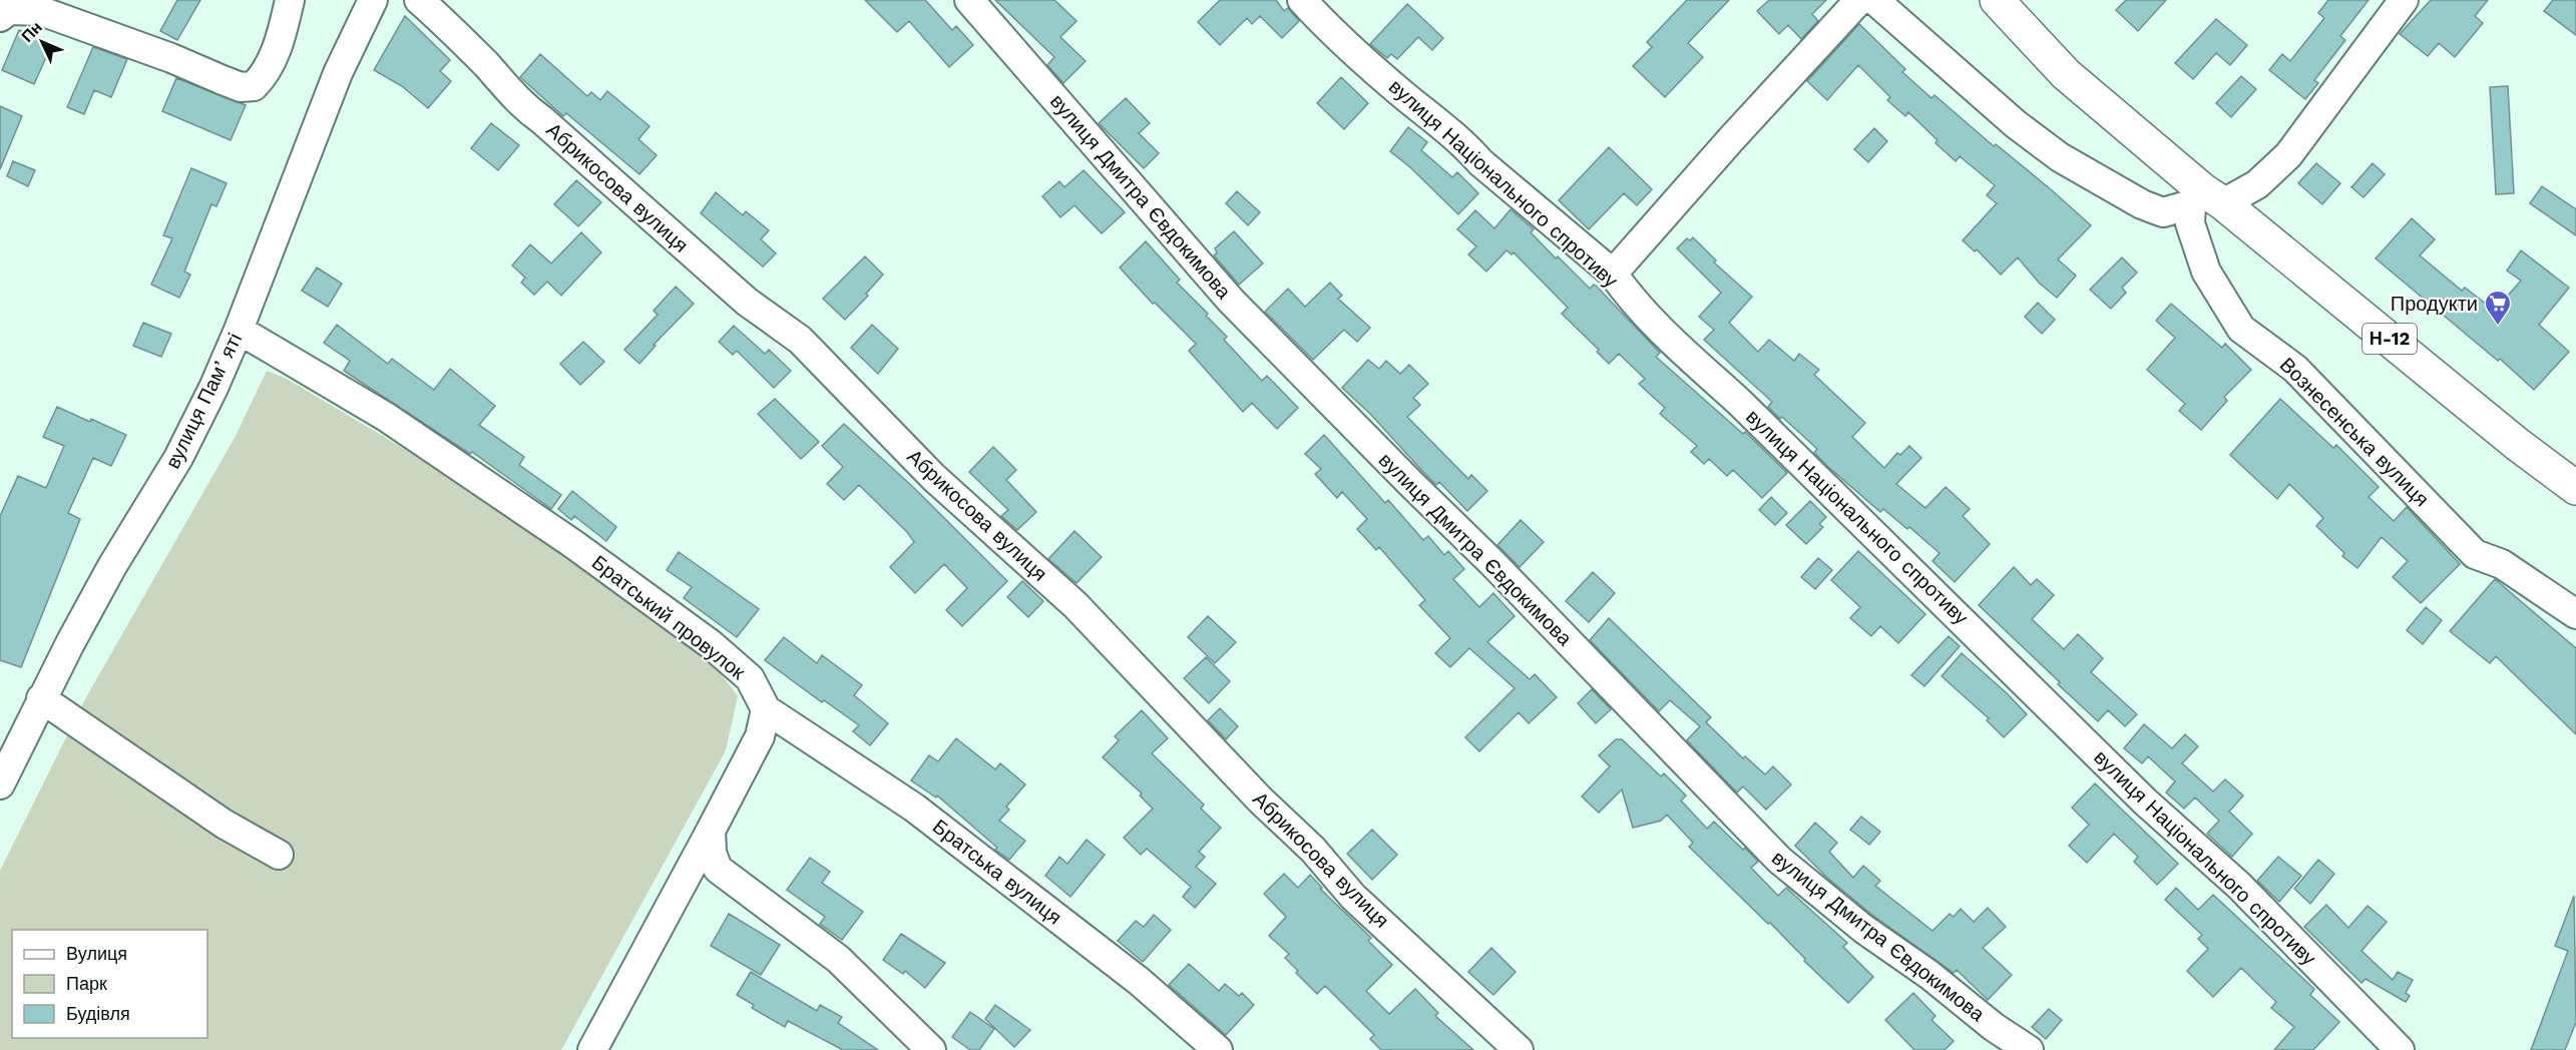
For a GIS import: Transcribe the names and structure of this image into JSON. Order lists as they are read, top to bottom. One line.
{"streets":{"main road":["Н-12"],"street":["вулиця Національного спротиву","Абрикосова вулиця","вулиця Дмитра Євдокимова","вулиця Памʼяті","Вознесенська вулиця","Братський провулок","Братська вулиця"]},"crossings":[["Н-12","Вознесенська вулиця"],["вулиця Памʼяті","Братський провулок"],["Братський провулок","Братська вулиця"]],"places":{"supermarket":["Продукти"]},"legend":["Вулиця","Парк","Будівля"],"north":"top left"}
